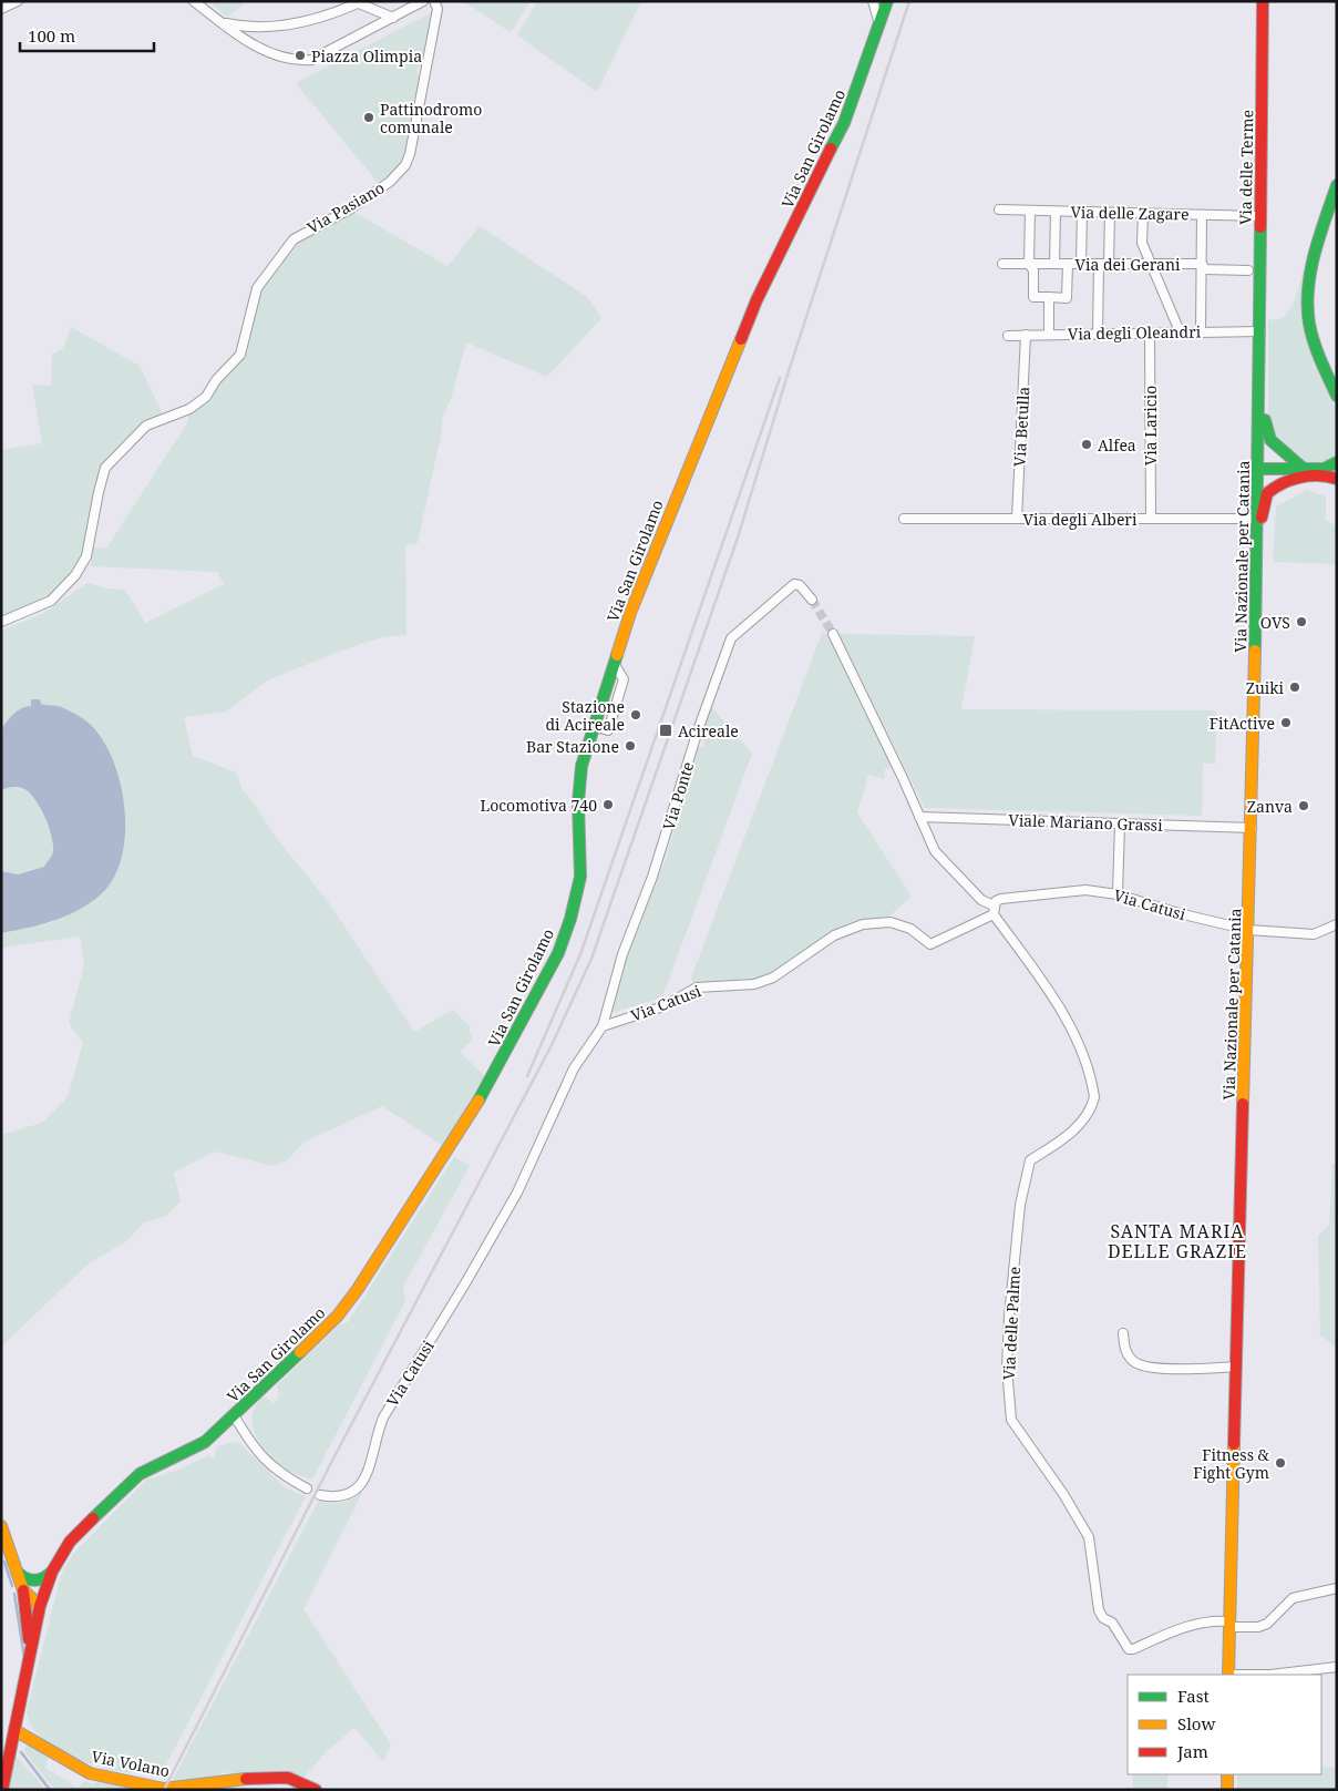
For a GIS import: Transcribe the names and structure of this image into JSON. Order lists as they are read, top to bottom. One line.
{"streets":{"street":["Via San Girolamo","Via delle Terme","Via Pasiano","Via delle Zagare","Via dei Gerani","Via degli Oleandri","Via Laricio","Via Betulla","Via degli Alberi","Via Nazionale per Catania","Via Ponte","Viale Mariano Grassi","Via Catusi","Via delle Palme","Via Volano"]},"crossings":[["Via San Girolamo","Via Volano"],["Via delle Terme","Via delle Zagare"],["Via delle Terme","Via degli Oleandri"],["Via delle Terme","Via Nazionale per Catania"],["Via degli Oleandri","Via Laricio"],["Via degli Oleandri","Via Betulla"],["Via degli Oleandri","Via Nazionale per Catania"],["Via Laricio","Via degli Alberi"],["Via Betulla","Via degli Alberi"],["Via degli Alberi","Via Nazionale per Catania"],["Via Nazionale per Catania","Viale Mariano Grassi"],["Via Nazionale per Catania","Via Catusi"],["Via Nazionale per Catania","Via delle Palme"],["Via Ponte","Via Catusi"],["Via Catusi","Via delle Palme"]],"districts":["SANTA MARIA DELLE GRAZIE"],"places":{"other":["Piazza Olimpia","Pattinodromo comunale","Alfea","OVS","Zuiki","Stazione di Acireale","FitActive","Bar Stazione","Locomotiva 740","Zanva","Fitness & Fight Gym"],"transit":["Acireale"]},"legend":["Fast","Slow","Jam"],"scale_bar":"100 m"}
